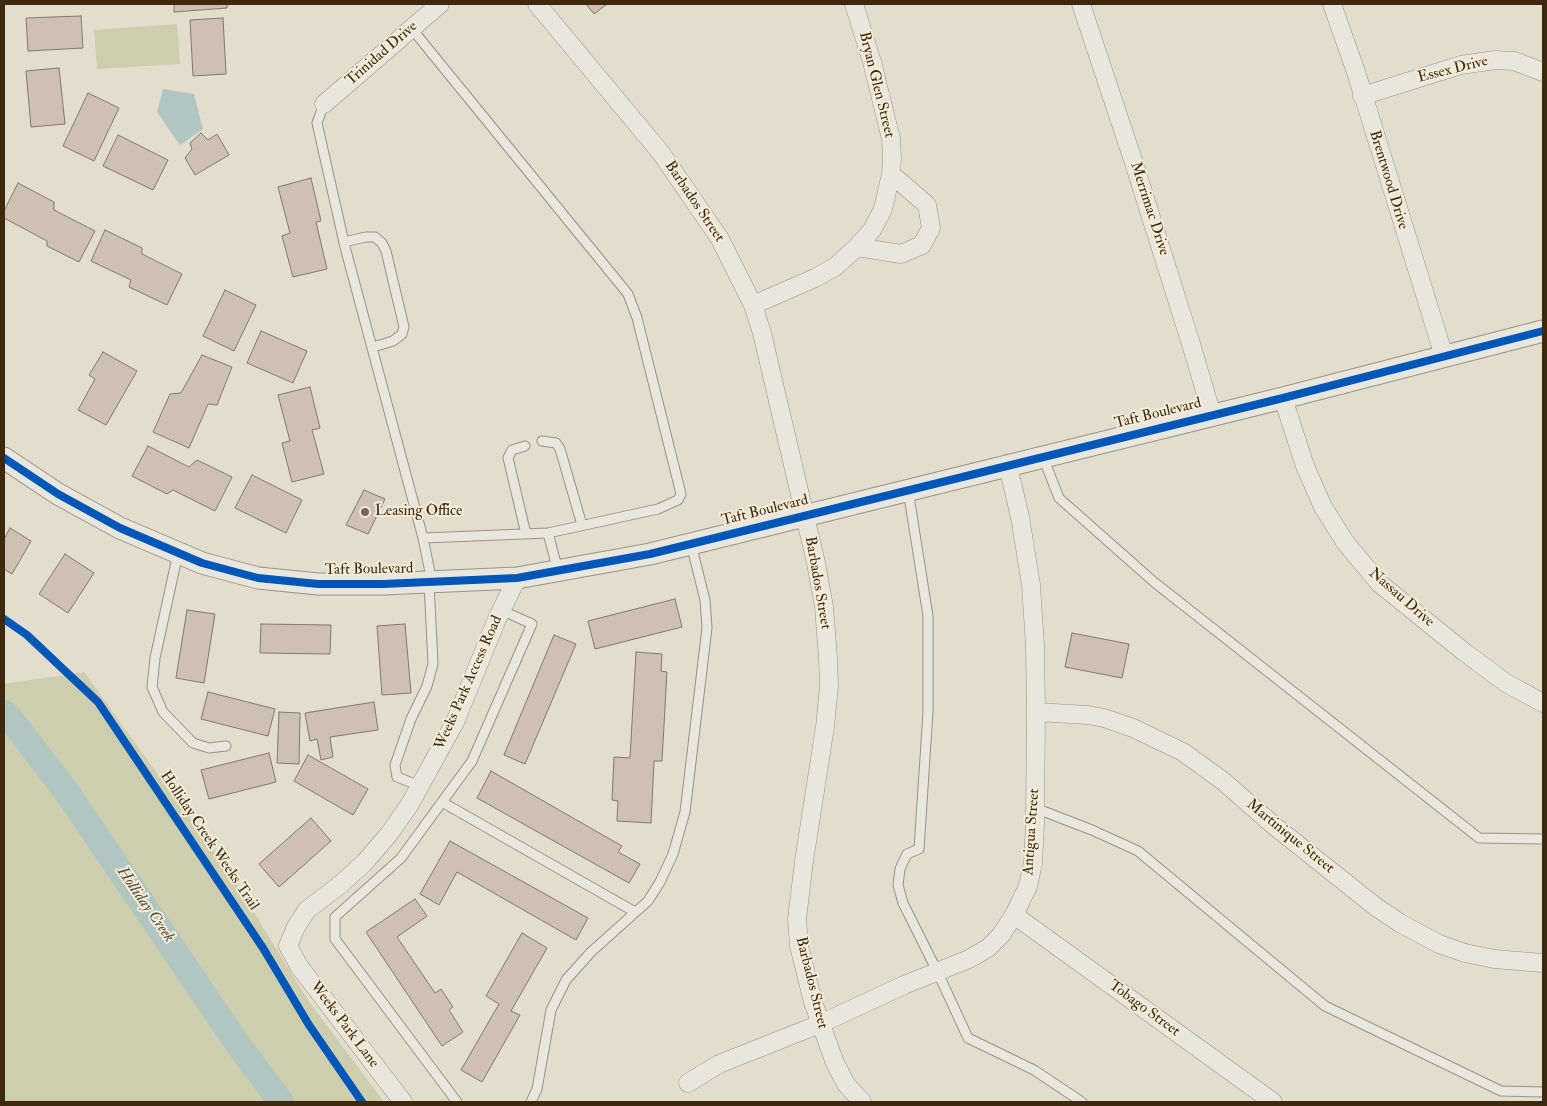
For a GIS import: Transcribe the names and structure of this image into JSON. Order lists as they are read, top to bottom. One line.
{"streets":{"street":["Trinidad Drive","Essex Drive","Bryan Glen Street","Brentwood Drive","Barbados Street","Merrimac Drive","Taft Boulevard","Nassau Drive","Weeks Park Access Road","Antigua Street","Martinique Street","Tobago Street","Weeks Park Lane"],"cycle path":["Holliday Creek Weeks Trail"]},"crossings":[["Essex Drive","Brentwood Drive"],["Bryan Glen Street","Barbados Street"],["Brentwood Drive","Taft Boulevard"],["Barbados Street","Taft Boulevard"],["Barbados Street","Antigua Street"],["Merrimac Drive","Taft Boulevard"],["Taft Boulevard","Nassau Drive"],["Taft Boulevard","Weeks Park Access Road"],["Taft Boulevard","Antigua Street"],["Weeks Park Access Road","Weeks Park Lane"],["Antigua Street","Martinique Street"],["Antigua Street","Tobago Street"]],"water":["Holliday Creek"],"places":["Leasing Office"]}
